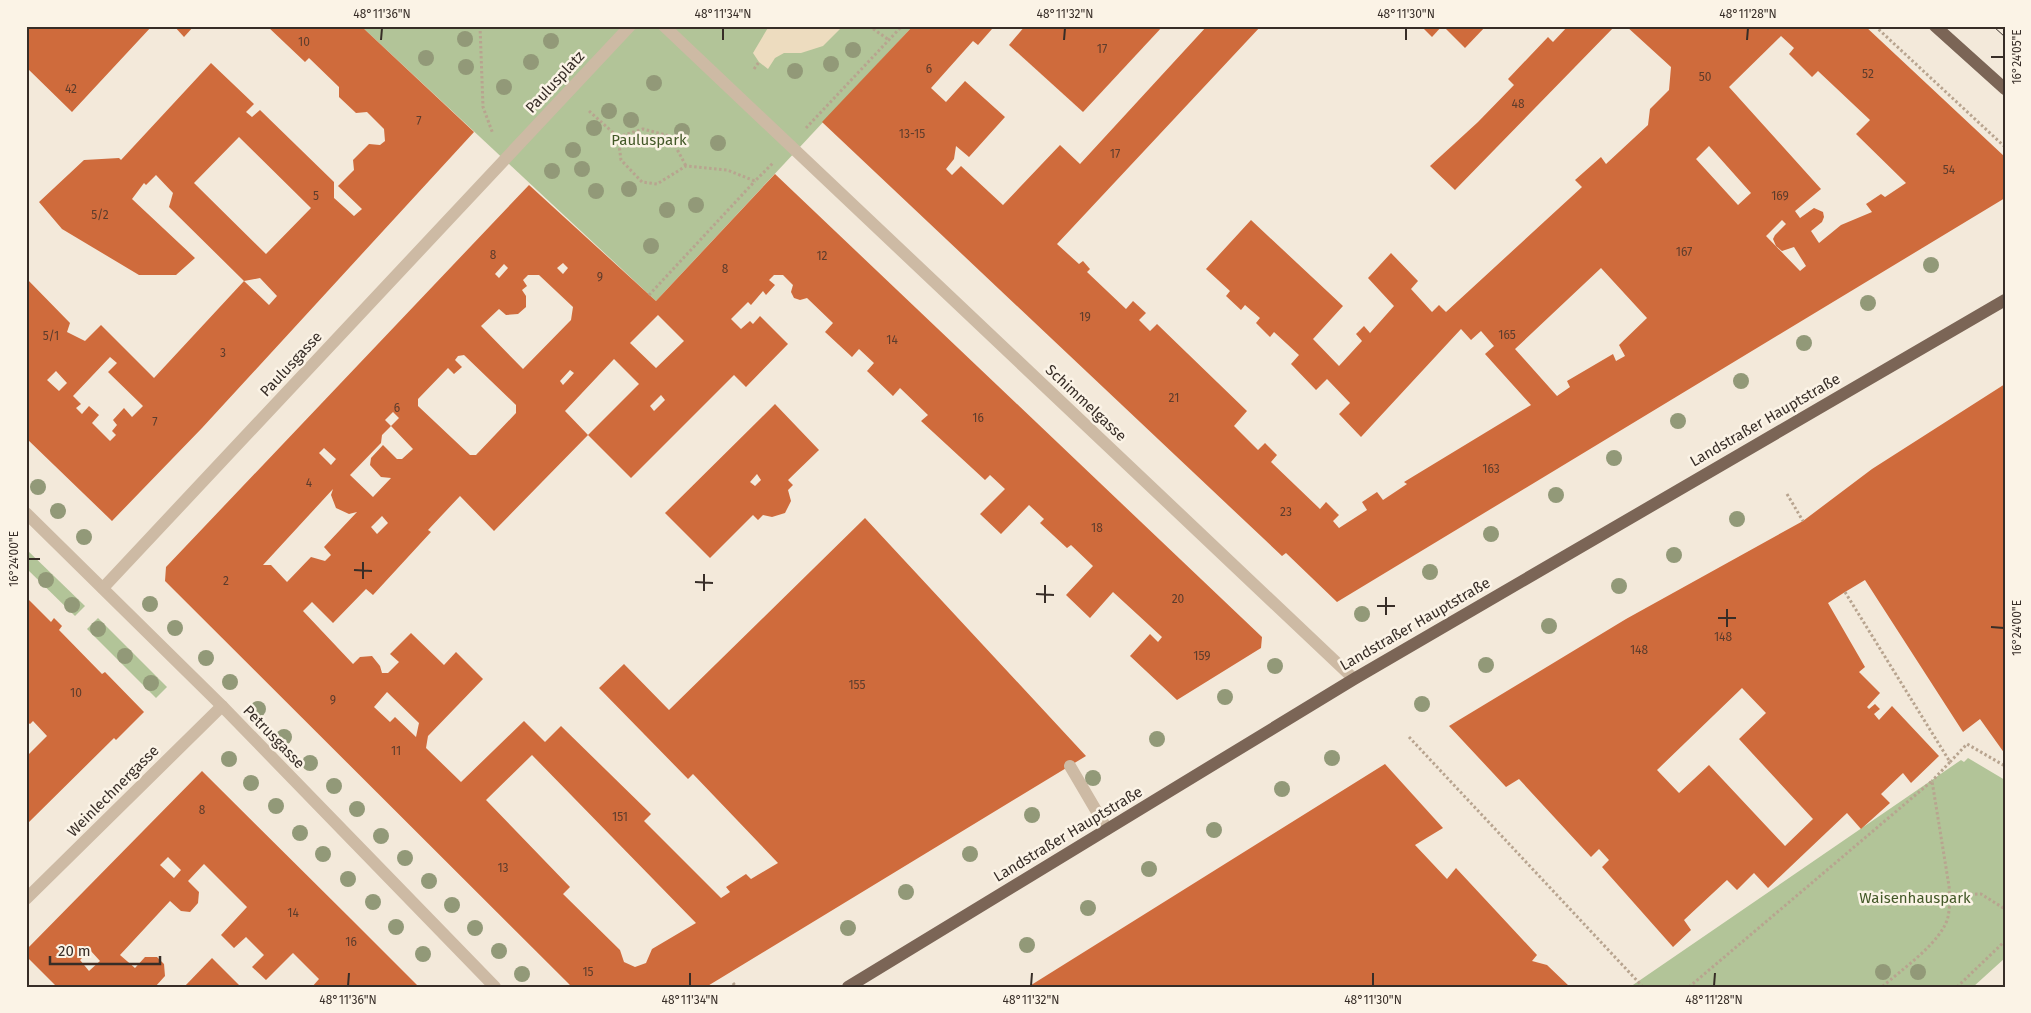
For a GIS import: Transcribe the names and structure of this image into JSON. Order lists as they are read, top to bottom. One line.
{"streets":{"main road":["Landstraßer Hauptstraße"],"street":["Paulusplatz","Paulusgasse","Schimmelgasse","Petrusgasse","Weinlechnergasse"]},"crossings":[["Paulusplatz","Paulusgasse"],["Paulusgasse","Petrusgasse"],["Schimmelgasse","Landstraßer Hauptstraße"],["Petrusgasse","Weinlechnergasse"]],"parks":["Pauluspark","Waisenhauspark"],"house_numbers":["10","17","6","52","50","42","48","7","13-15","17","54","5","169","5/2","167","8","12","8","9","19","165","5/1","14","3","21","6","16","7","163","4","23","18","2","20","148","148","159","155","10","9","11","8","151","13","14","16","15"],"scale_bar":"20 m","coordinates":["48°11'36\"N","48°11'34\"N","48°11'32\"N","48°11'30\"N","48°11'28\"N","16°24'05\"E","16°24'00\"E"]}
